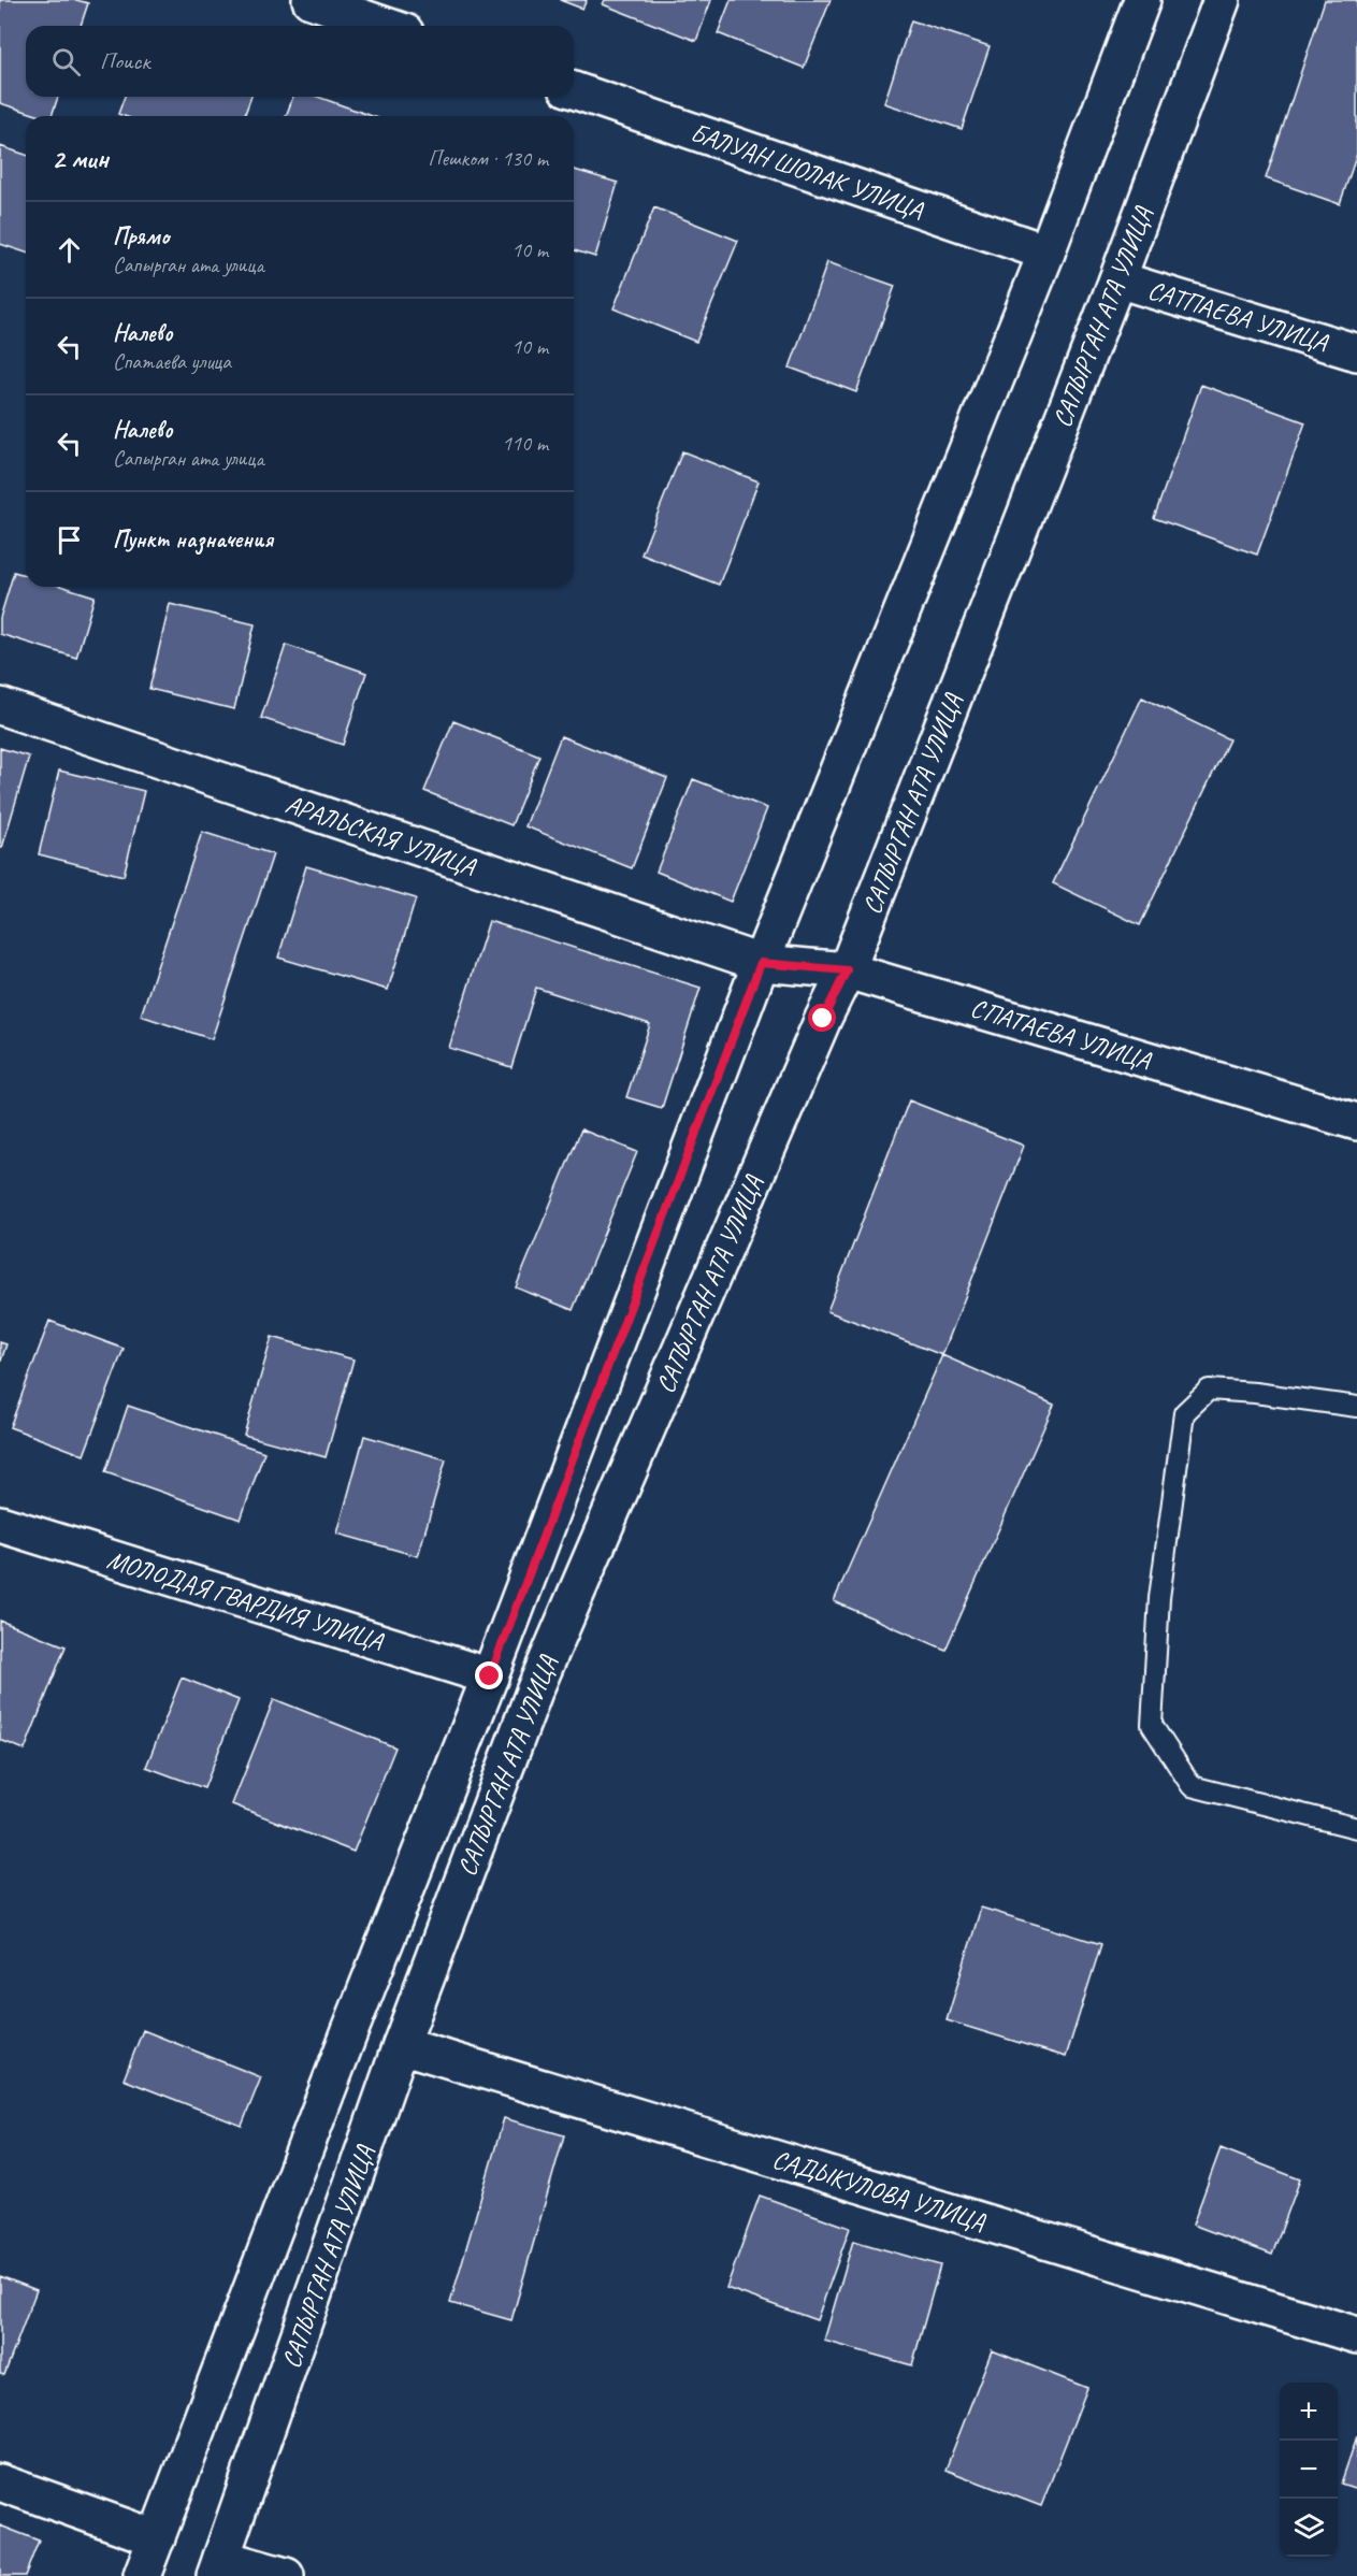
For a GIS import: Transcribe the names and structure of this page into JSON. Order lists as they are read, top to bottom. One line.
{"streets":{"main road":["БАЛУАН ШОЛАК УЛИЦА","САТПАЕВА УЛИЦА","САПЫРГАН АТА УЛИЦА","АРАЛЬСКАЯ УЛИЦА","СПАТАЕВА УЛИЦА","МОЛОДАЯ ГВАРДИЯ УЛИЦА","САДЫКУЛОВА УЛИЦА"]},"crossings":[["БАЛУАН ШОЛАК УЛИЦА","САПЫРГАН АТА УЛИЦА"],["САТПАЕВА УЛИЦА","САПЫРГАН АТА УЛИЦА"],["САПЫРГАН АТА УЛИЦА","АРАЛЬСКАЯ УЛИЦА"],["САПЫРГАН АТА УЛИЦА","СПАТАЕВА УЛИЦА"],["САПЫРГАН АТА УЛИЦА","МОЛОДАЯ ГВАРДИЯ УЛИЦА"],["САПЫРГАН АТА УЛИЦА","САДЫКУЛОВА УЛИЦА"],["АРАЛЬСКАЯ УЛИЦА","СПАТАЕВА УЛИЦА"]],"page":{"search":"Поиск","heading":["2 мин","Пешком · 130 m"],"list":[["Прямо","Сапырган ата улица","10 m"],["Налево","Спатаева улица","10 m"],["Налево","Сапырган ата улица","110 m"],"Пункт назначения"],"map_buttons":["+","−"]}}
